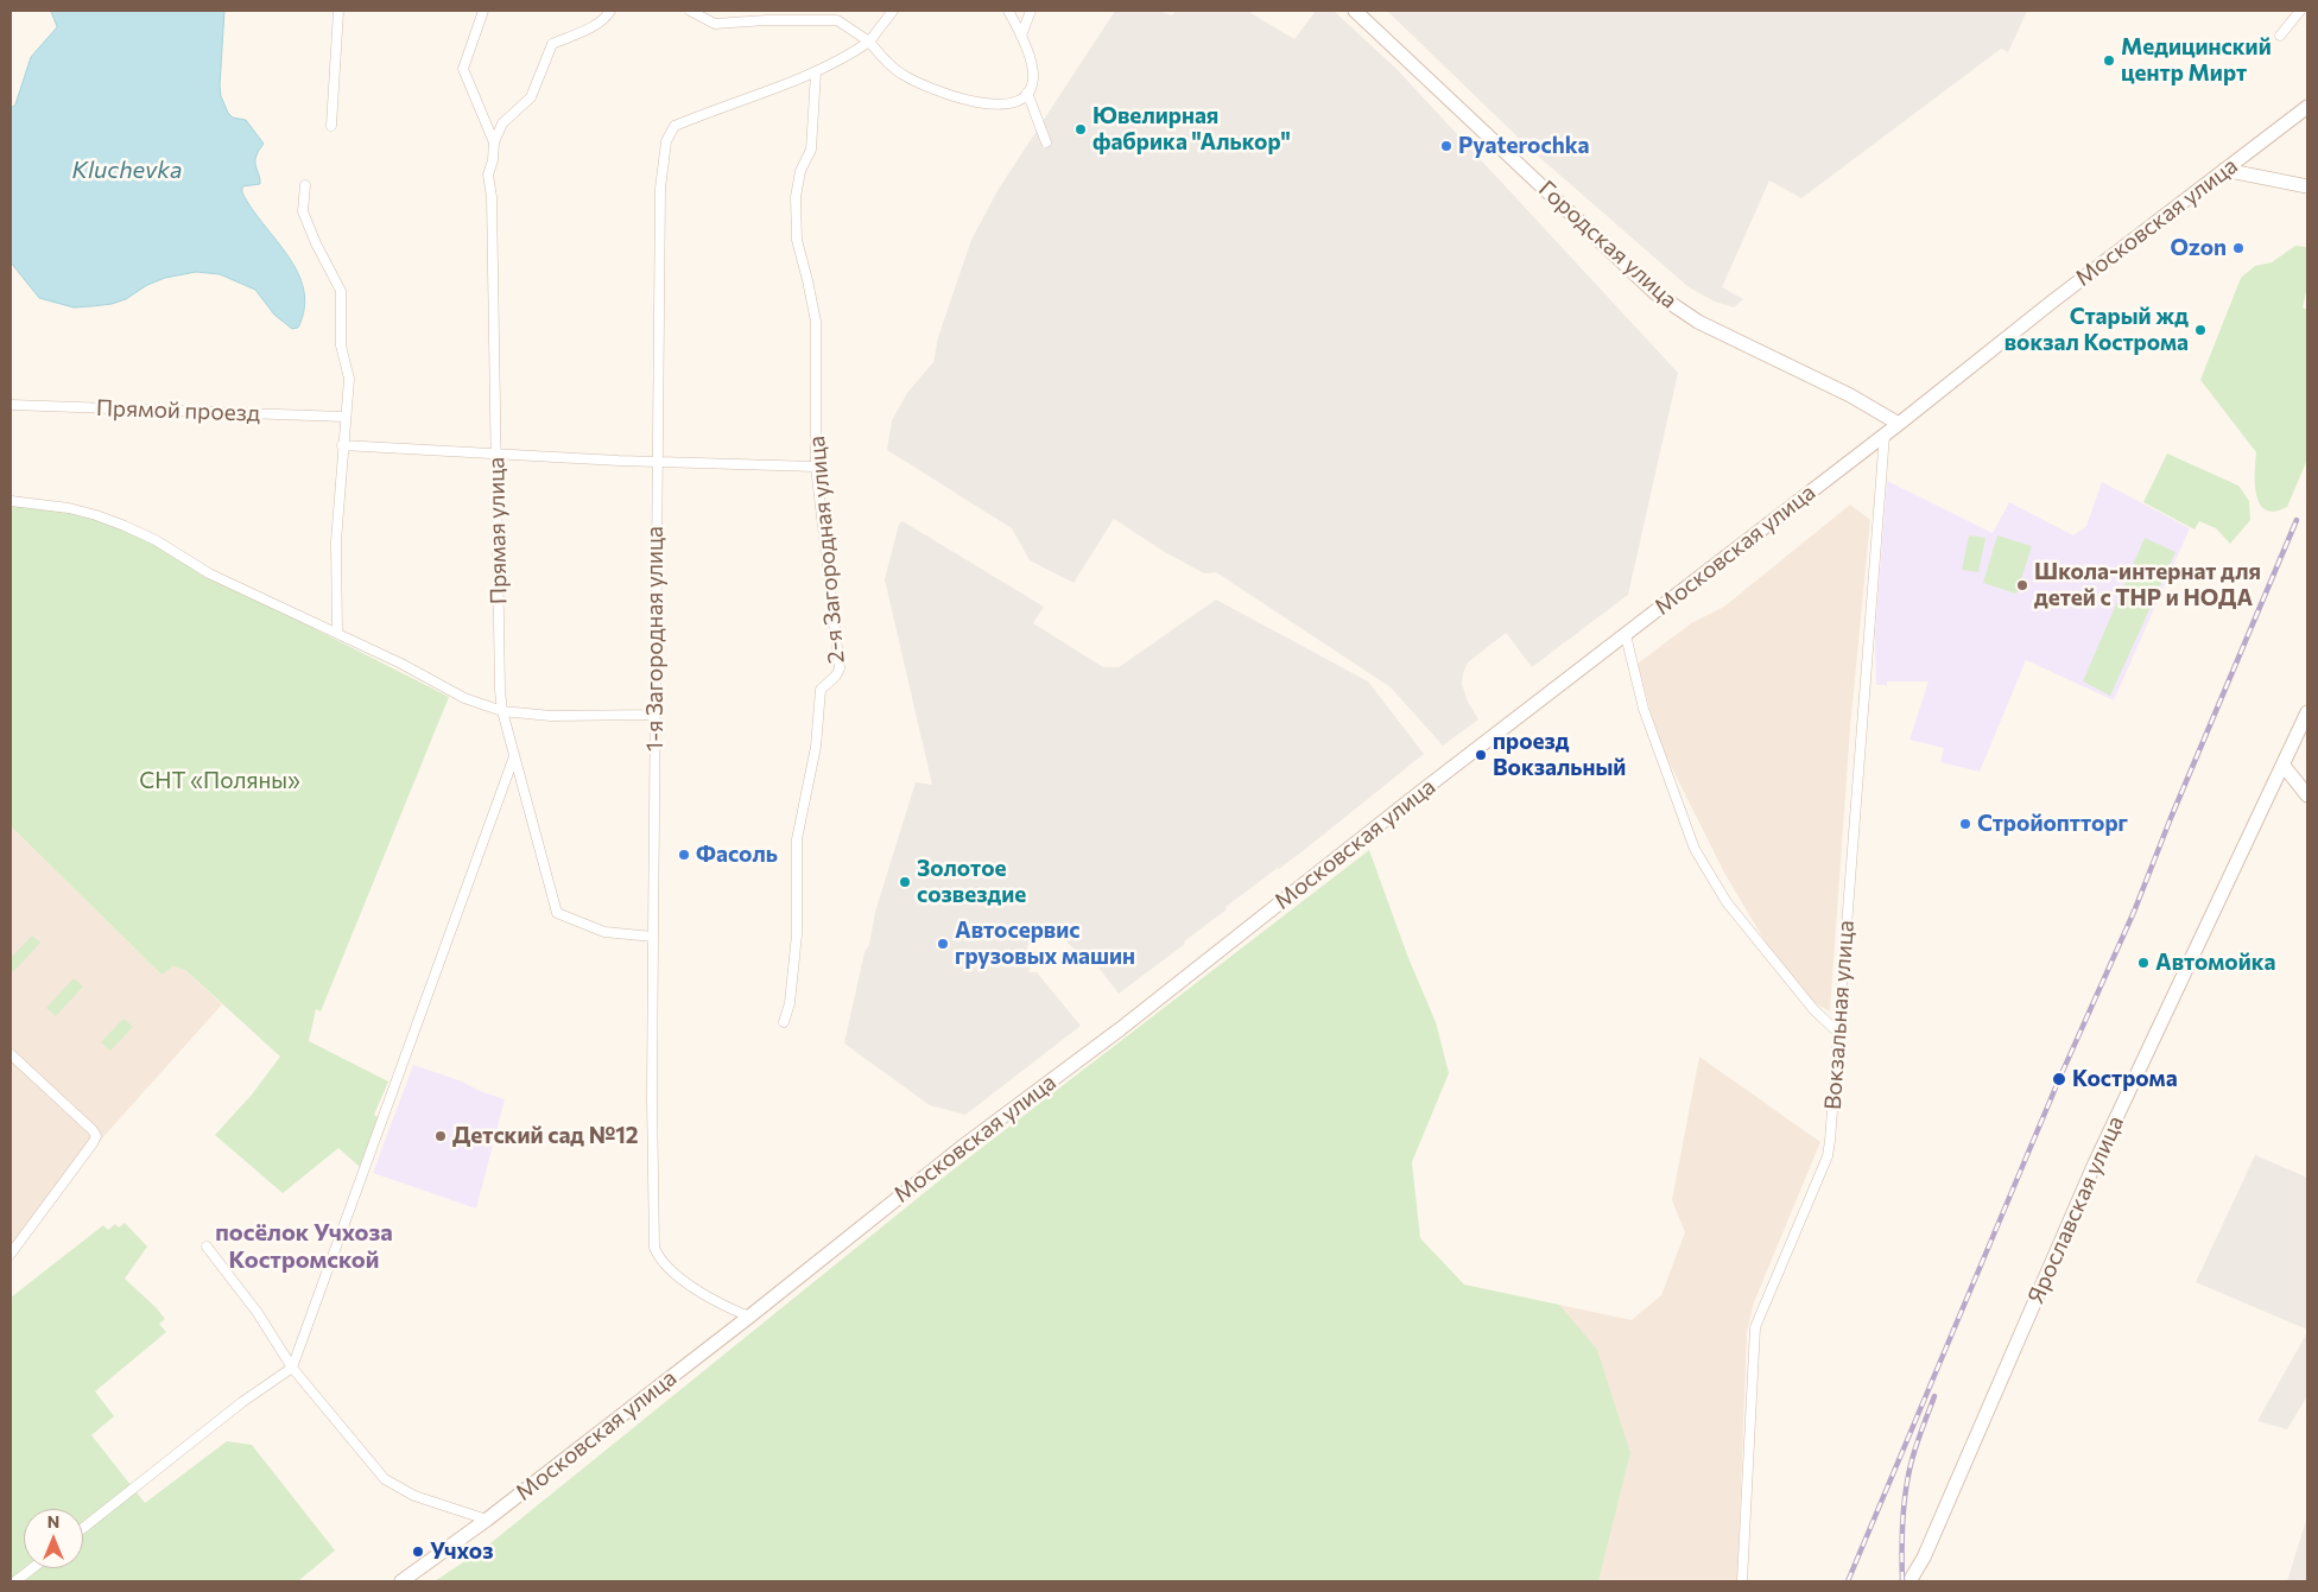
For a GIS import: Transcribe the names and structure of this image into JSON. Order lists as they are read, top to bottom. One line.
{"streets":{"main road":["Московская улица","Городская улица","Ярославская улица"],"street":["Прямой проезд","Прямая улица","2-я Загородная улица","1-я Загородная улица","Вокзальная улица"]},"crossings":[["Московская улица","Городская улица"],["Московская улица","1-я Загородная улица"],["Московская улица","Вокзальная улица"],["Прямая улица","1-я Загородная улица"],["2-я Загородная улица","1-я Загородная улица"]],"districts":["посёлок Учхоза Костромской"],"water":["Kluchevka"],"parks":["СНТ «Поляны»"],"places":["Медицинский центр Мирт","Ювелирная фабрика \"Алькор\"","Pyaterochka","Ozon","Старый жд вокзал Кострома","Школа-интернат для детей с ТНР и НОДА","проезд Вокзальный","Стройоптторг","Фасоль","Золотое созвездие","Автосервис грузовых машин","Автомойка","Кострома","Детский сад №12","Учхоз"],"north":"top"}
